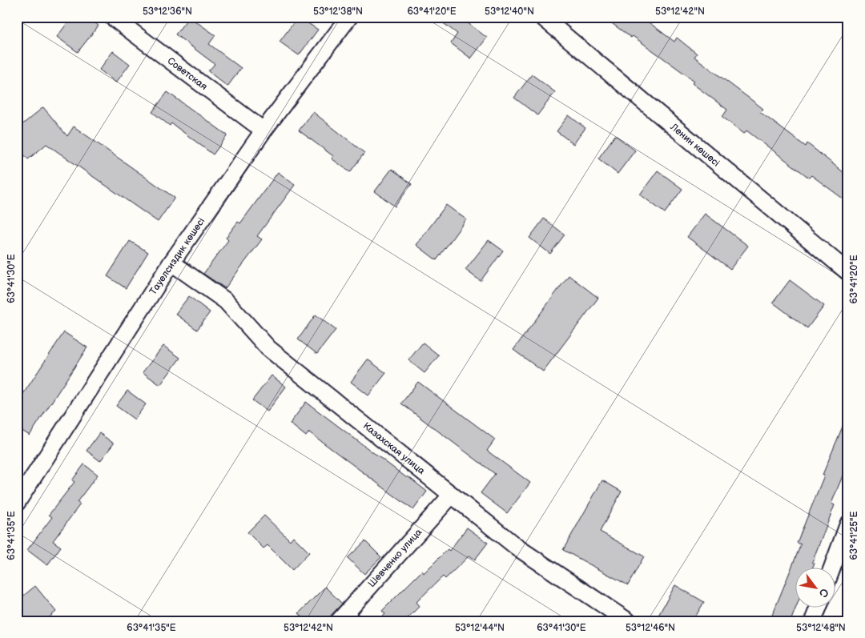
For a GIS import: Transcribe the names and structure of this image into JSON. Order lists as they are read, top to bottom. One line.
{"streets":{"street":["Советская","Ленин көшесі","Тауелсиздик көшесі","Казахская улица","Шевченко улица"]},"crossings":[["Советская","Тауелсиздик көшесі"],["Тауелсиздик көшесі","Казахская улица"],["Казахская улица","Шевченко улица"]],"north":"bottom right","coordinates":["53°12'36\"N","53°12'38\"N","63°41'20\"E","53°12'40\"N","53°12'42\"N","63°41'30\"E","63°41'35\"E","63°41'25\"E","53°12'44\"N","53°12'46\"N","53°12'48\"N"]}
